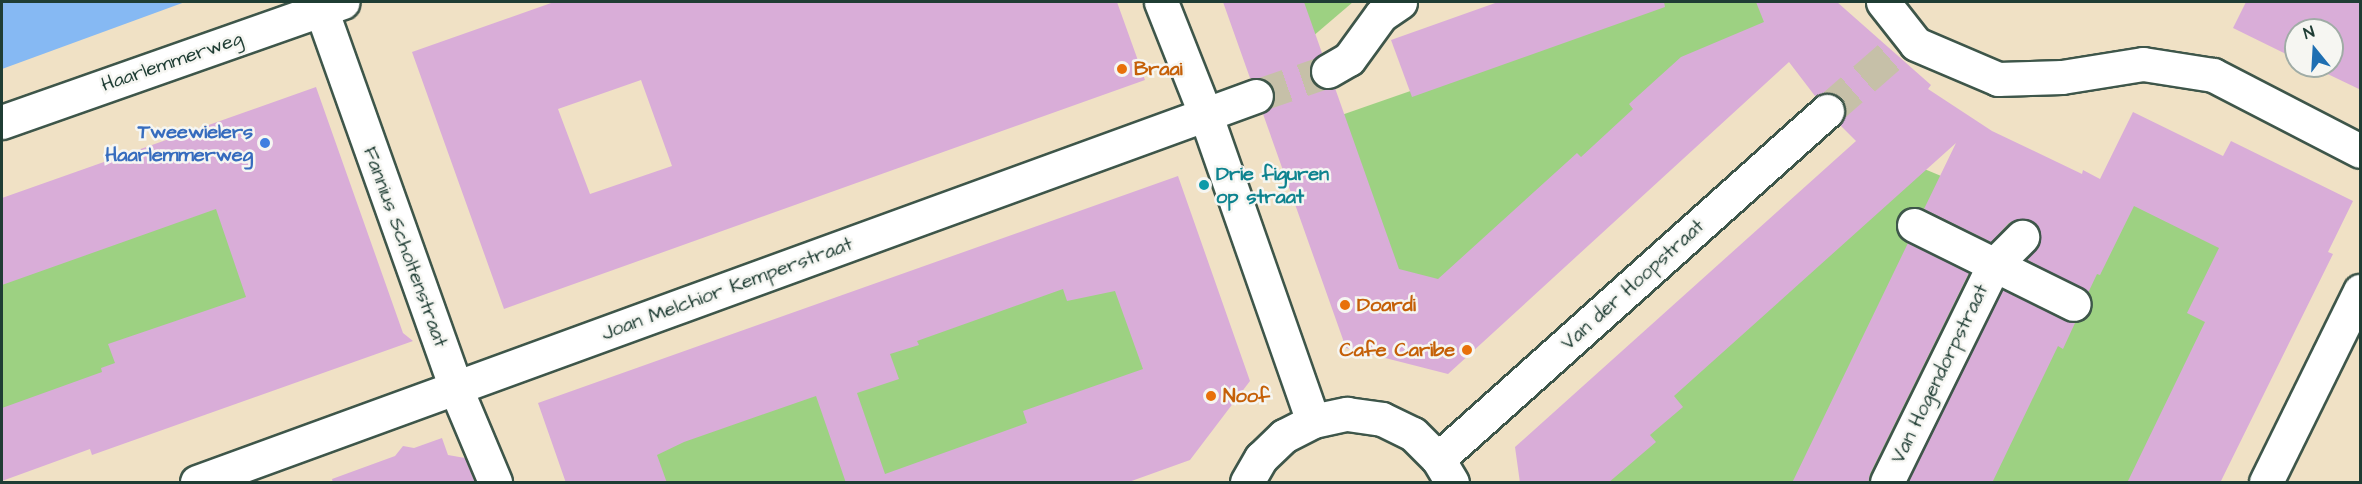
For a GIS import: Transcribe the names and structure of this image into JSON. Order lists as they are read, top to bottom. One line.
{"streets":{"street":["Haarlemmerweg","Fannius Scholtenstraat","Van der Hoopstraat","Joan Melchior Kemperstraat","Van Hogendorpstraat"]},"crossings":[["Haarlemmerweg","Fannius Scholtenstraat"],["Fannius Scholtenstraat","Joan Melchior Kemperstraat"]],"places":["Braai","Tweewielers Haarlemmerweg","Drie figuren op straat","Doardi","Cafe Caribe","Noof"],"north":"top"}
